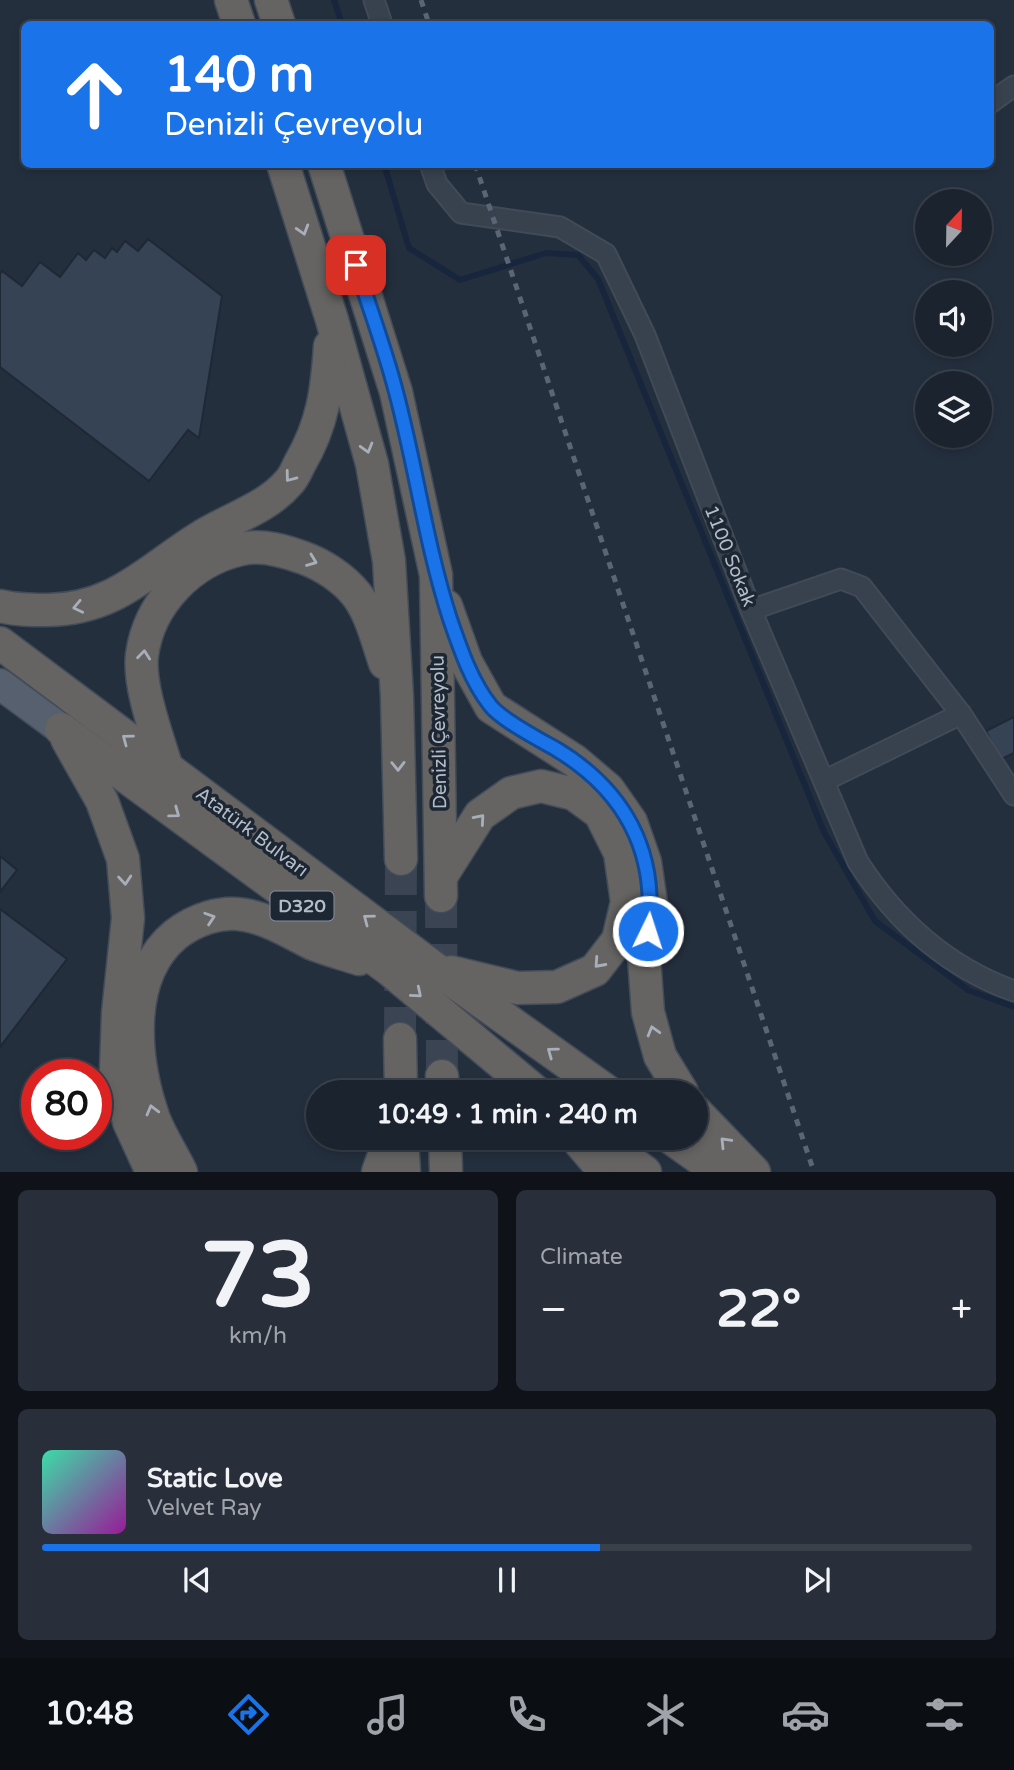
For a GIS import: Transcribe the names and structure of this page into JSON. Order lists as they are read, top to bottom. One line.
{"streets":{"highway":["Denizli Çevreyolu","Atatürk Bulvarı","D320"],"street":["1100 Sokak"]},"crossings":[["Denizli Çevreyolu","Atatürk Bulvarı"],["Atatürk Bulvarı","D320"]],"north":"top","page":{"turn":["140 m","Denizli Çevreyolu"],"limit":"80","trip":"10:49 · 1 min · 240 m","tile":[["73","km/h"],"Climate"],"heat":["−","22°","+"],"song":["Static Love","Velvet Ray"],"tabs":"10:48"}}
